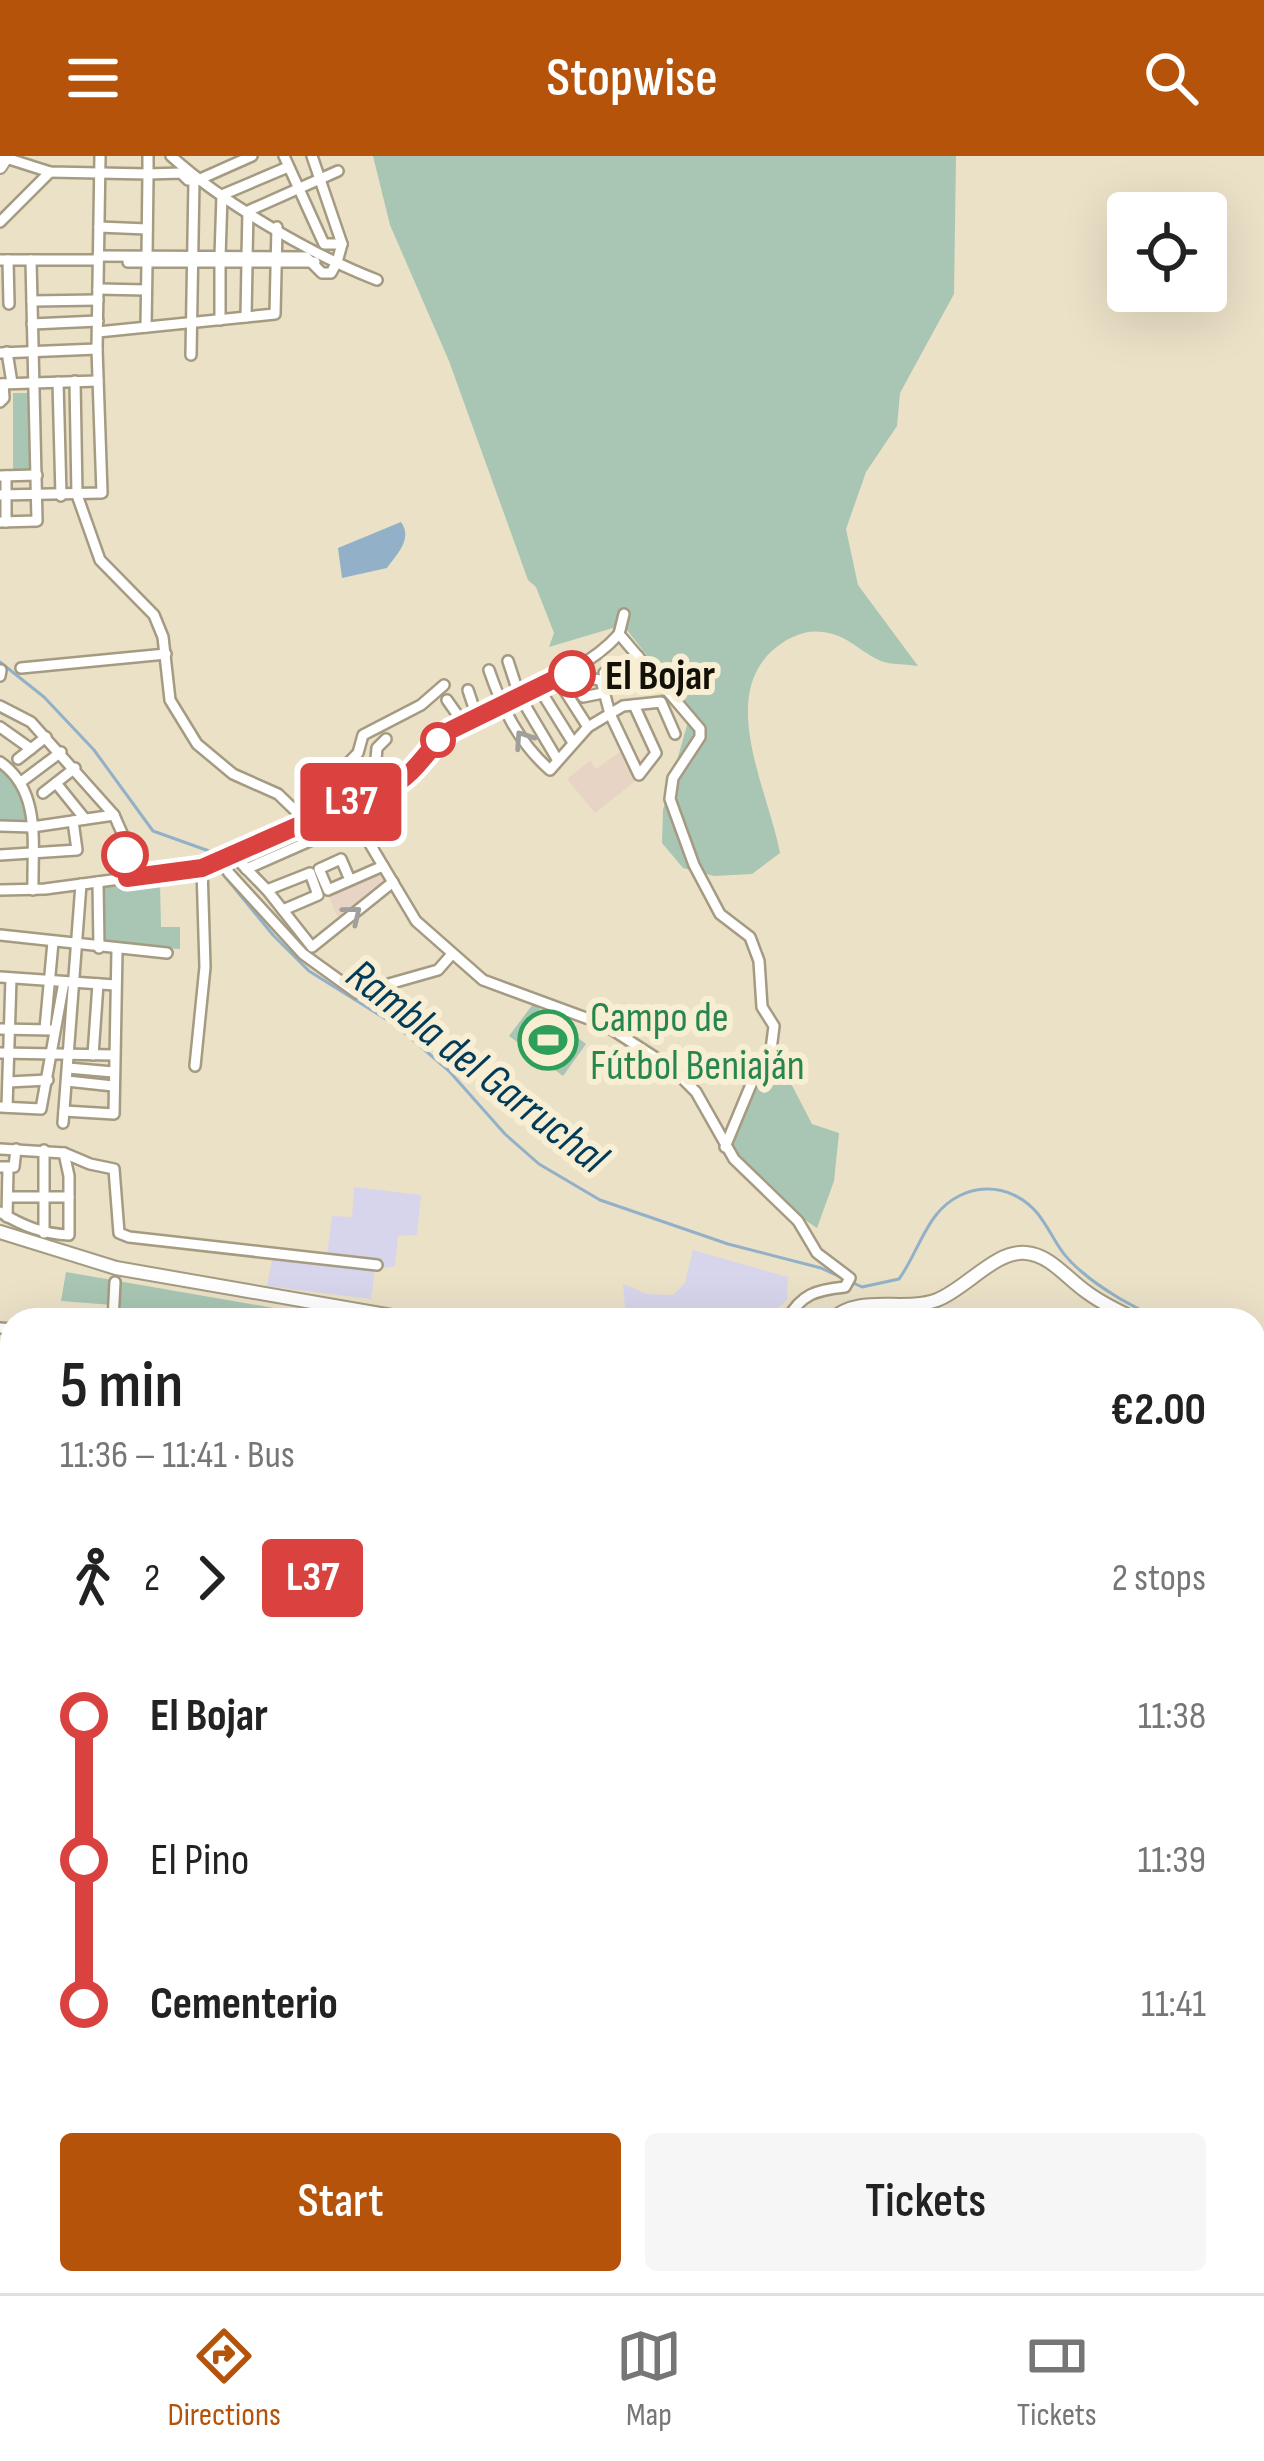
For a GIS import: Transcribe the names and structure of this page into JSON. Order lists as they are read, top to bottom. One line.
{"water":["Rambla del Garruchal"],"places":{"other":["El Bojar"],"sports":["Campo de Fútbol Beniaján"]},"lines":["bus line L37"],"page":{"header":"Stopwise","on_map":"L37","heading":["5 min","11:36 – 11:41 · Bus","€2.00"],"legs":["2","L37","2 stops"],"list":[{"name":"El Bojar","value":"11:38"},{"name":"El Pino","value":"11:39"},{"name":"Cementerio","value":"11:41"}],"buttons":["Start","Tickets"],"tabs":["Directions","Map","Tickets"]}}
